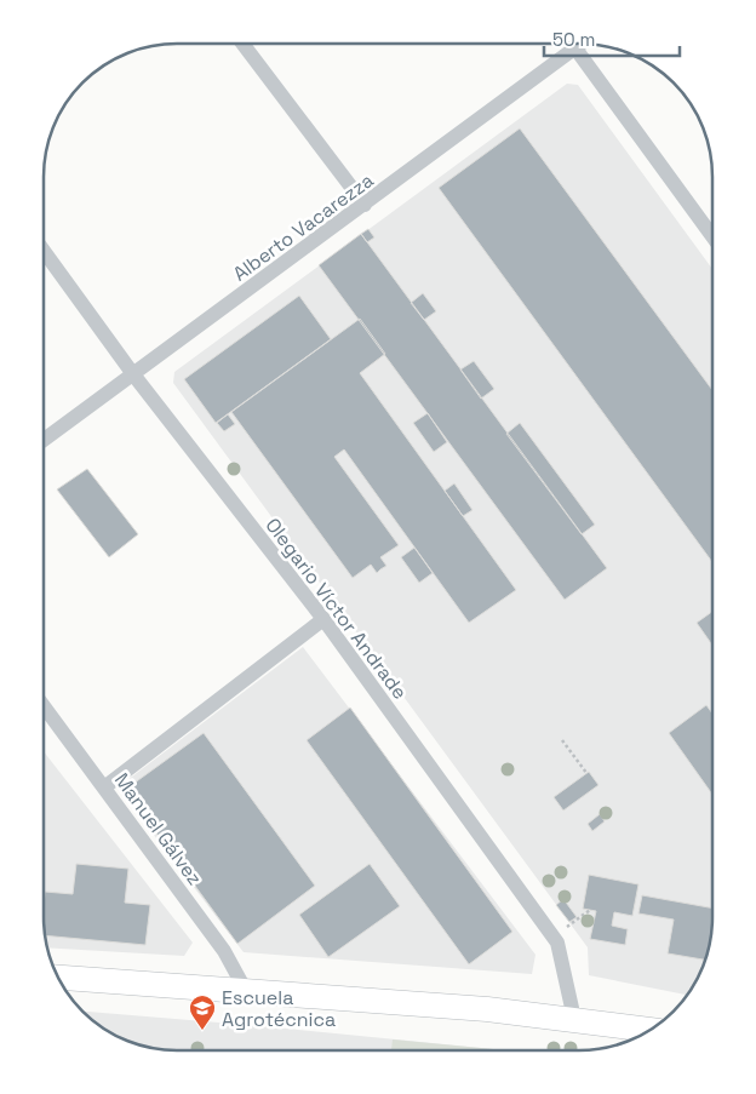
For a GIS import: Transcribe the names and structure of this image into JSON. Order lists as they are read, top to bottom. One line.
{"streets":{"street":["Alberto Vacarezza","Olegario Víctor Andrade","Manuel Gálvez"]},"crossings":[["Alberto Vacarezza","Olegario Víctor Andrade"]],"places":{"school or university":["Escuela Agrotécnica"]},"scale_bar":"50 m"}
